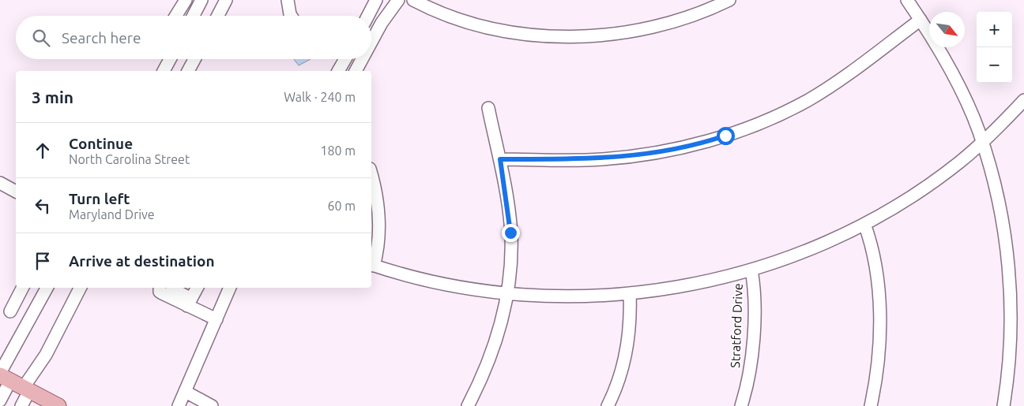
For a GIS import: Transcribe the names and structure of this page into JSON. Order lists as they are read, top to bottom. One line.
{"streets":{"street":["Stratford Drive"]},"north":"bottom right","page":{"map_buttons":["+","−"],"search":"Search here","heading":["3 min","Walk · 240 m"],"list":[["Continue","North Carolina Street","180 m"],["Turn left","Maryland Drive","60 m"],"Arrive at destination"]}}
